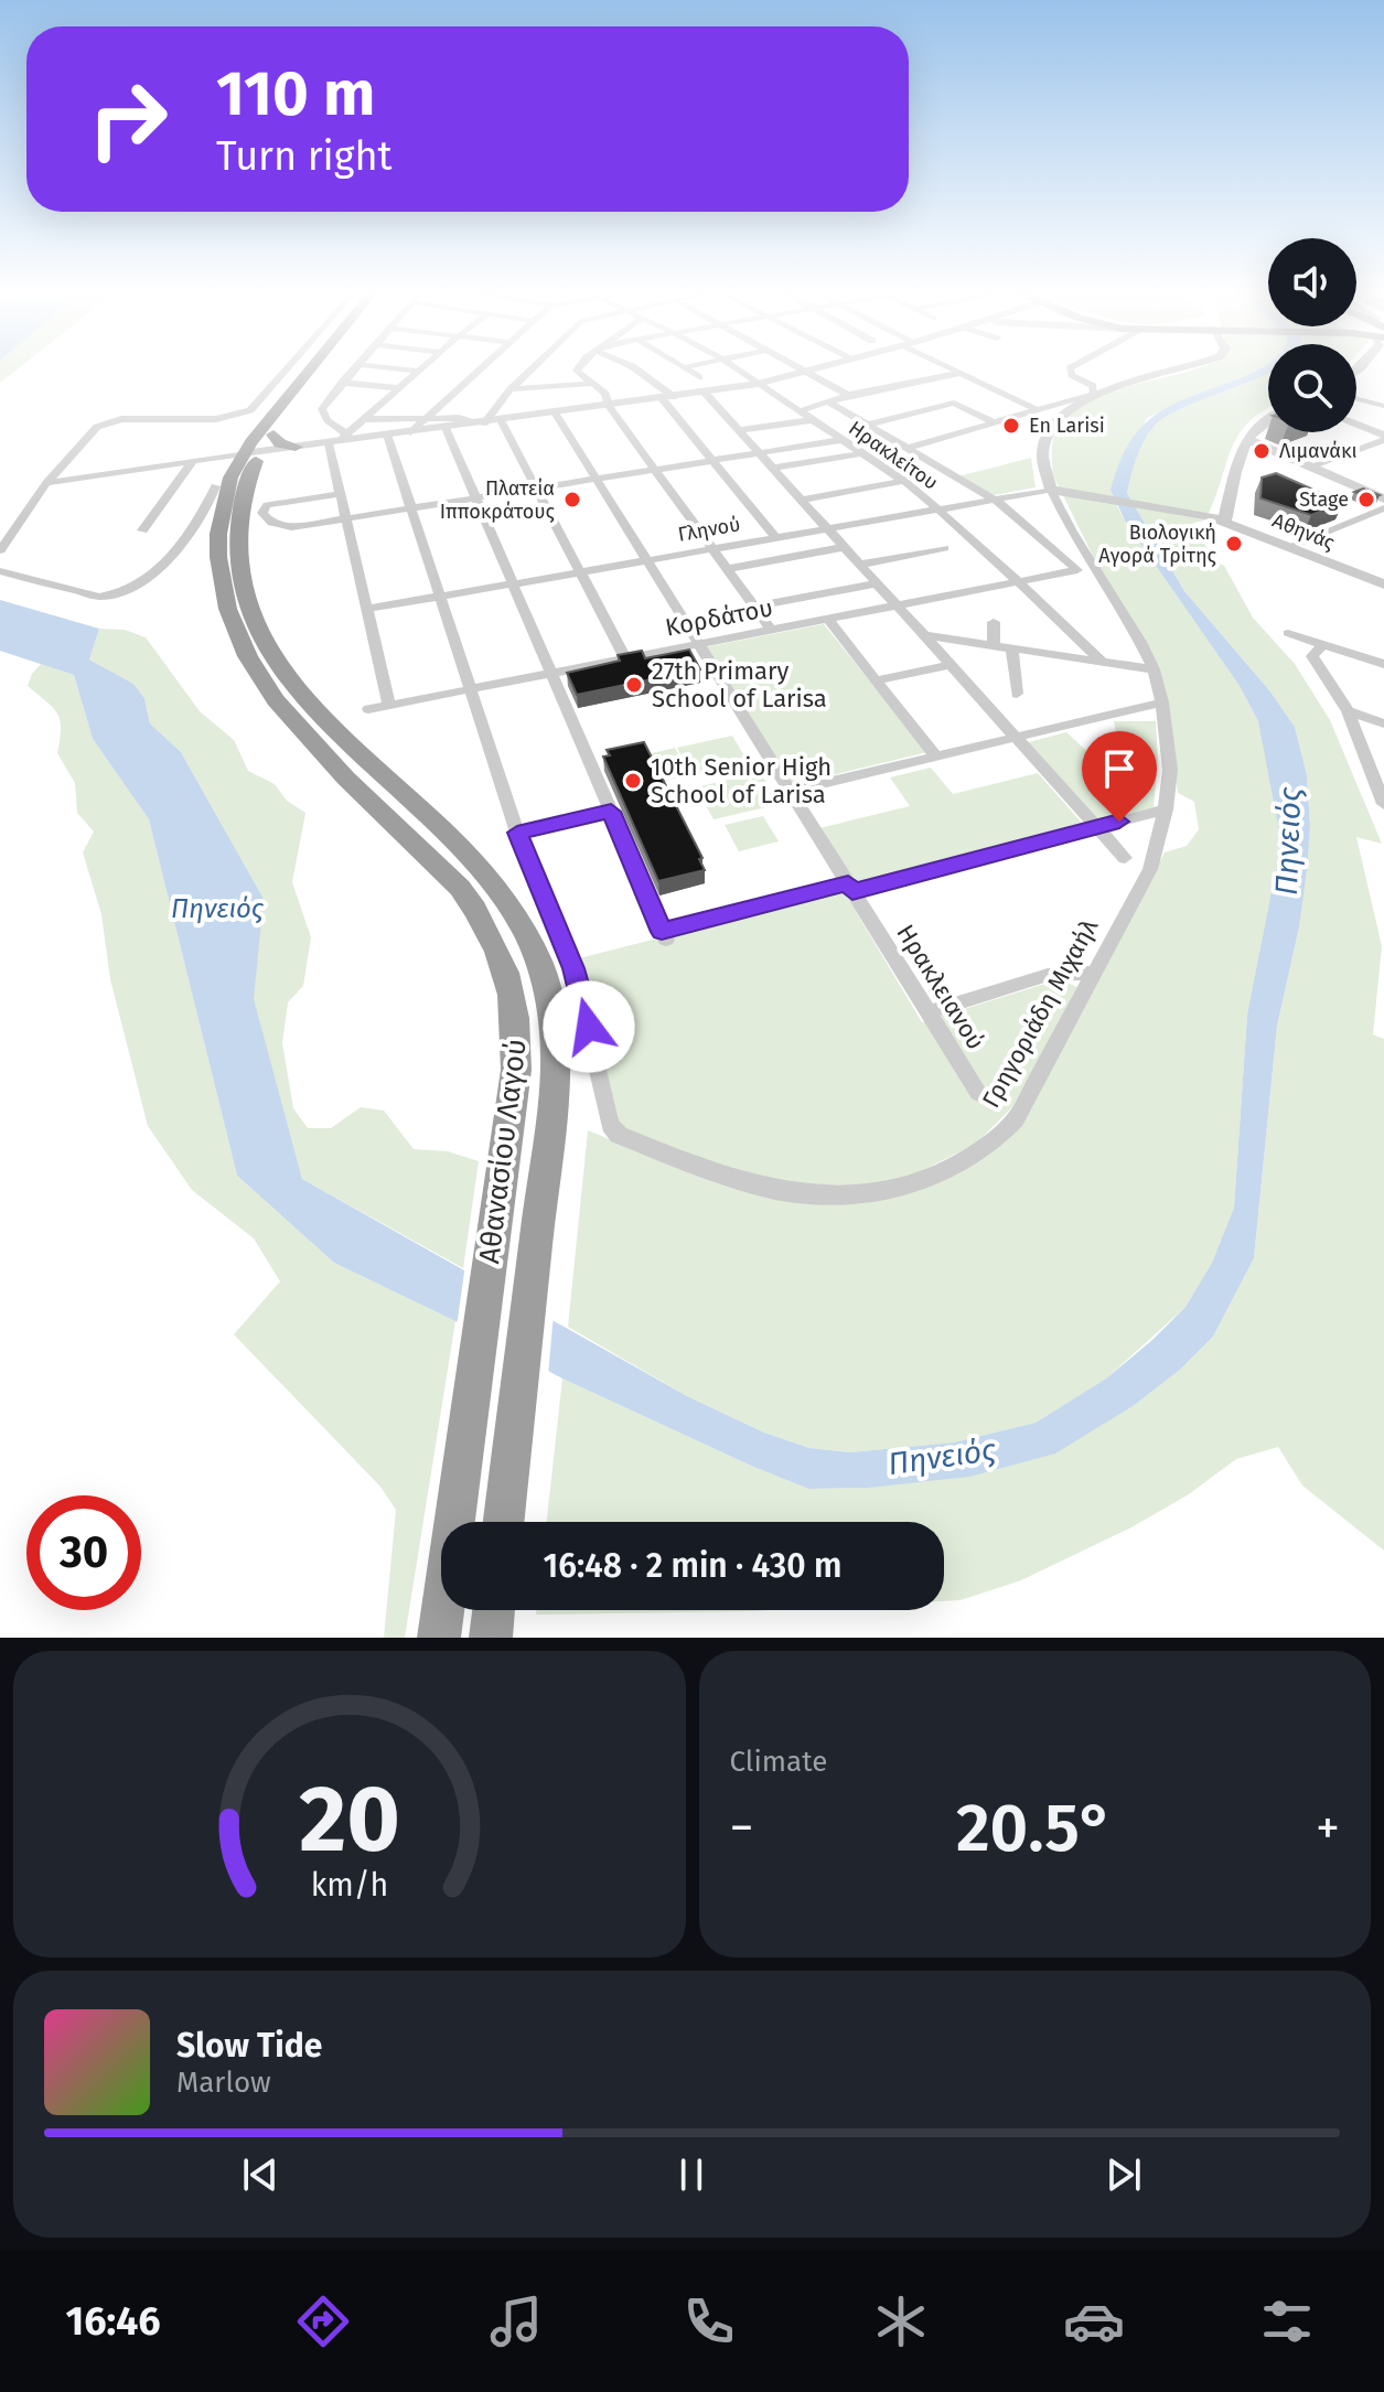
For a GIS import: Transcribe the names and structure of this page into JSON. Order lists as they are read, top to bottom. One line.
{"streets":{"highway":["Αθανασίου Λαγού"],"street":["Ηρακλείτου","Γληνού","Αθηνάς","Κορδάτου","Ηρακλειανού","Γρηγοριάδη Μιχαήλ"]},"crossings":[["Ηρακλείτου","Γληνού"],["Ηρακλείτου","Κορδάτου"],["Γληνού","Αθηνάς"],["Γληνού","Κορδάτου"],["Γληνού","Ηρακλειανού"],["Γληνού","Γρηγοριάδη Μιχαήλ"],["Αθηνάς","Γρηγοριάδη Μιχαήλ"],["Κορδάτου","Ηρακλειανού"]],"water":["Πηνειός"],"places":["En Larisi","Λιμανάκι","Πλατεία Ιπποκράτους","Stage","Βιολογική Αγορά Τρίτης","27th Primary School of Larisa","10th Senior High School of Larisa"],"page":{"turn":["110 m","Turn right"],"limit":"30","trip":"16:48 · 2 min · 430 m","tile":"Climate","heat":["−","20.5°","+"],"song":["Slow Tide","Marlow"],"tabs":"16:46","gauge":["20","km/h"]}}
